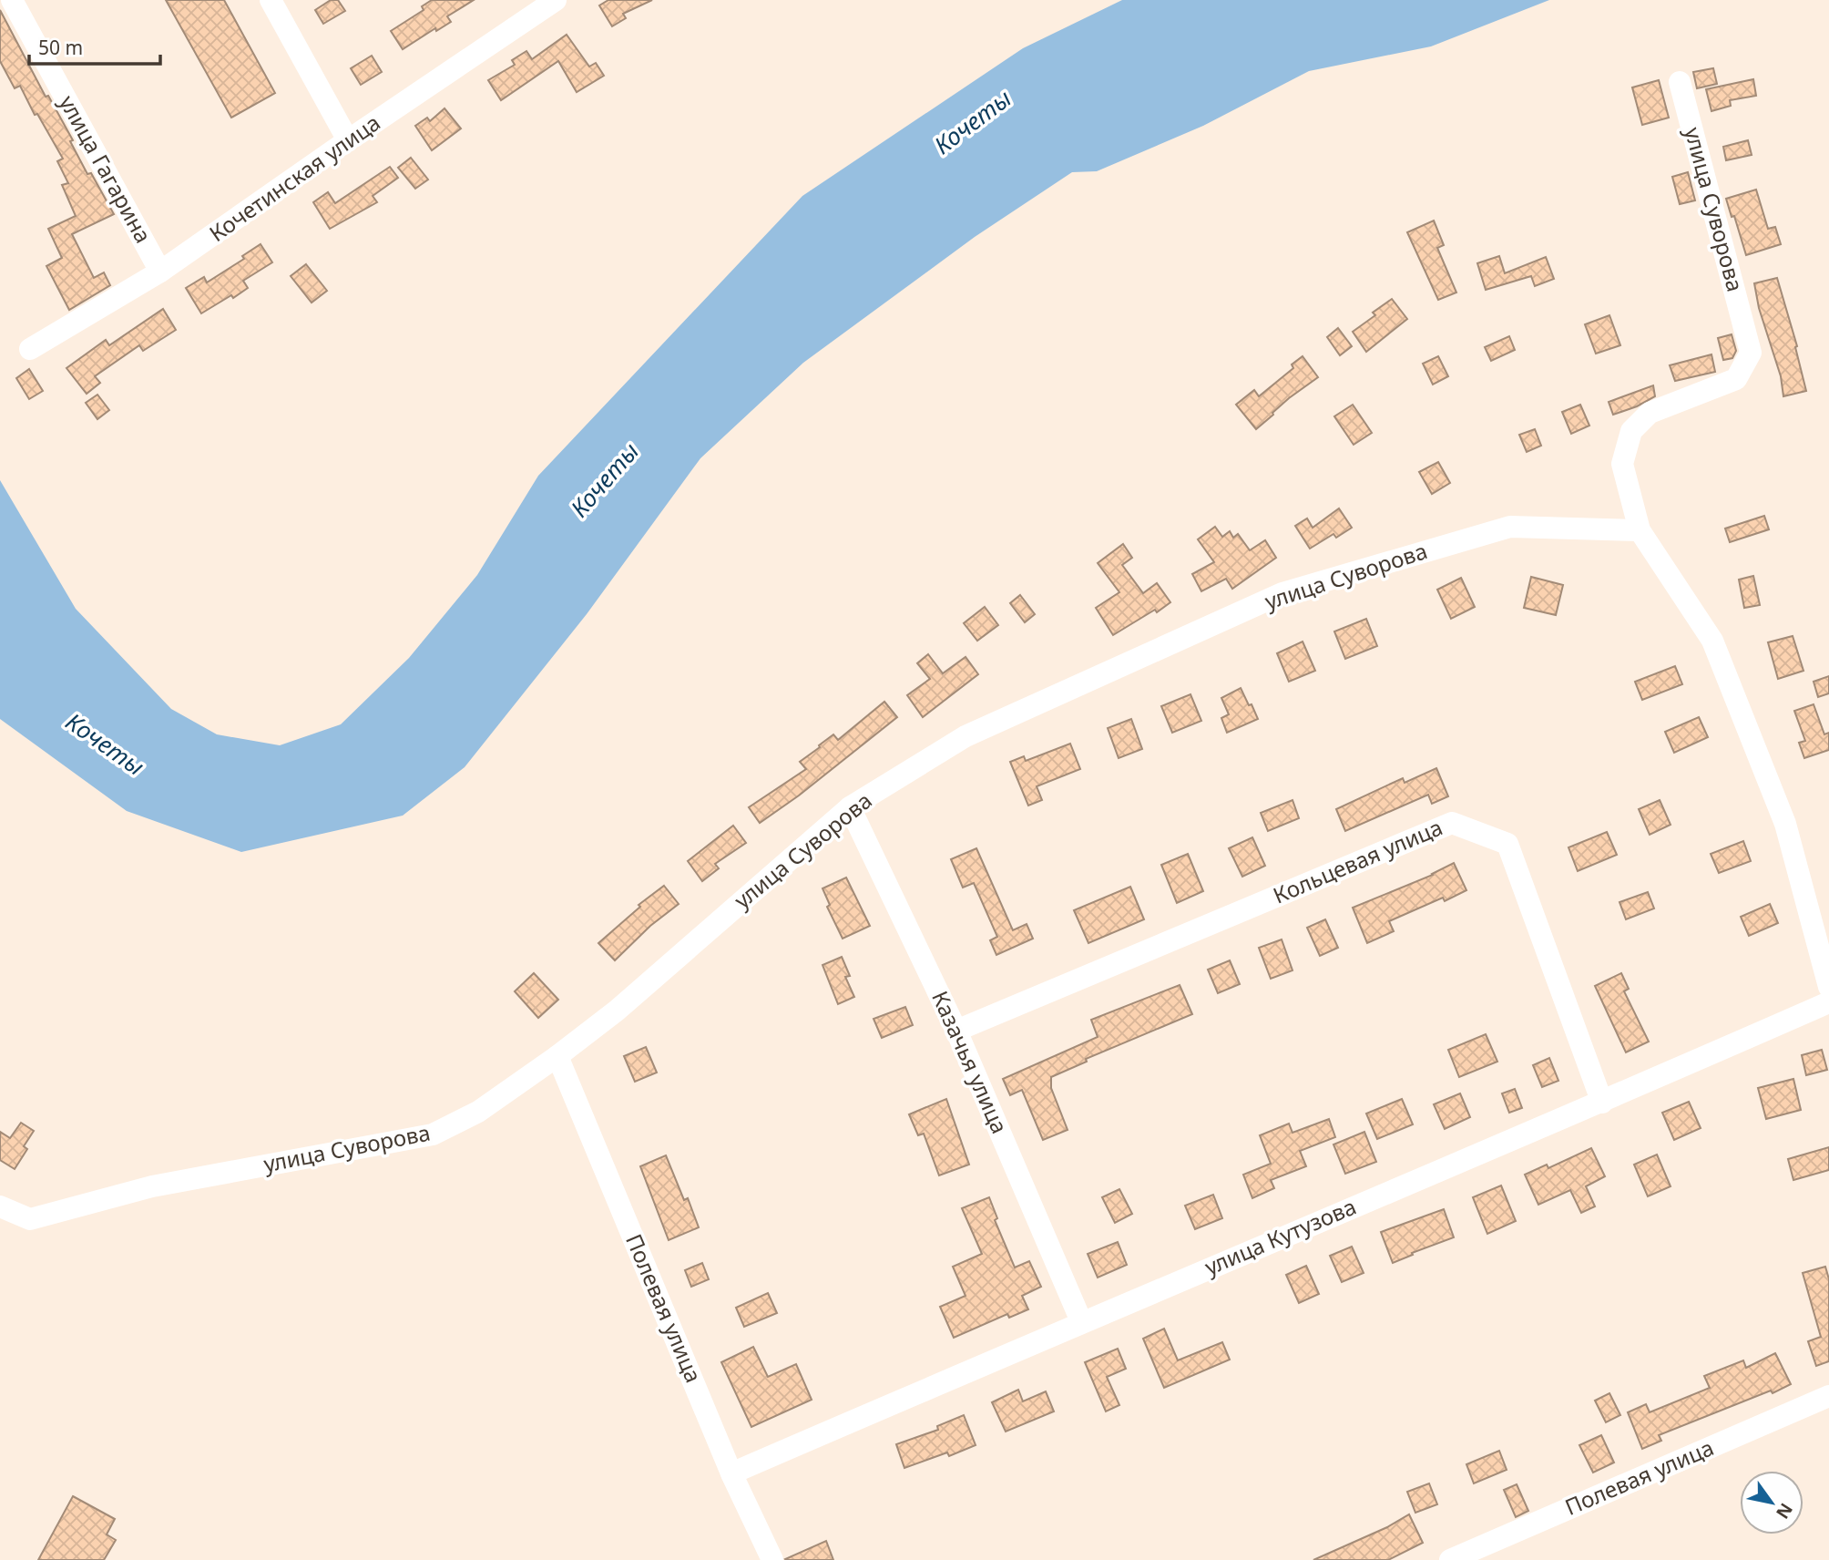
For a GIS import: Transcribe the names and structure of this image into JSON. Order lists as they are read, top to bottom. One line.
{"streets":{"street":["улица Гагарина","Кочетинская улица","улица Суворова","Кольцевая улица","Казачья улица","улица Кутузова","Полевая улица"]},"crossings":[["улица Гагарина","Кочетинская улица"],["улица Суворова","Казачья улица"],["улица Суворова","Полевая улица"],["Кольцевая улица","Казачья улица"],["Кольцевая улица","улица Кутузова"],["Казачья улица","улица Кутузова"],["улица Кутузова","Полевая улица"]],"water":["Кочеты"],"scale_bar":"50 m","north":"bottom right"}
